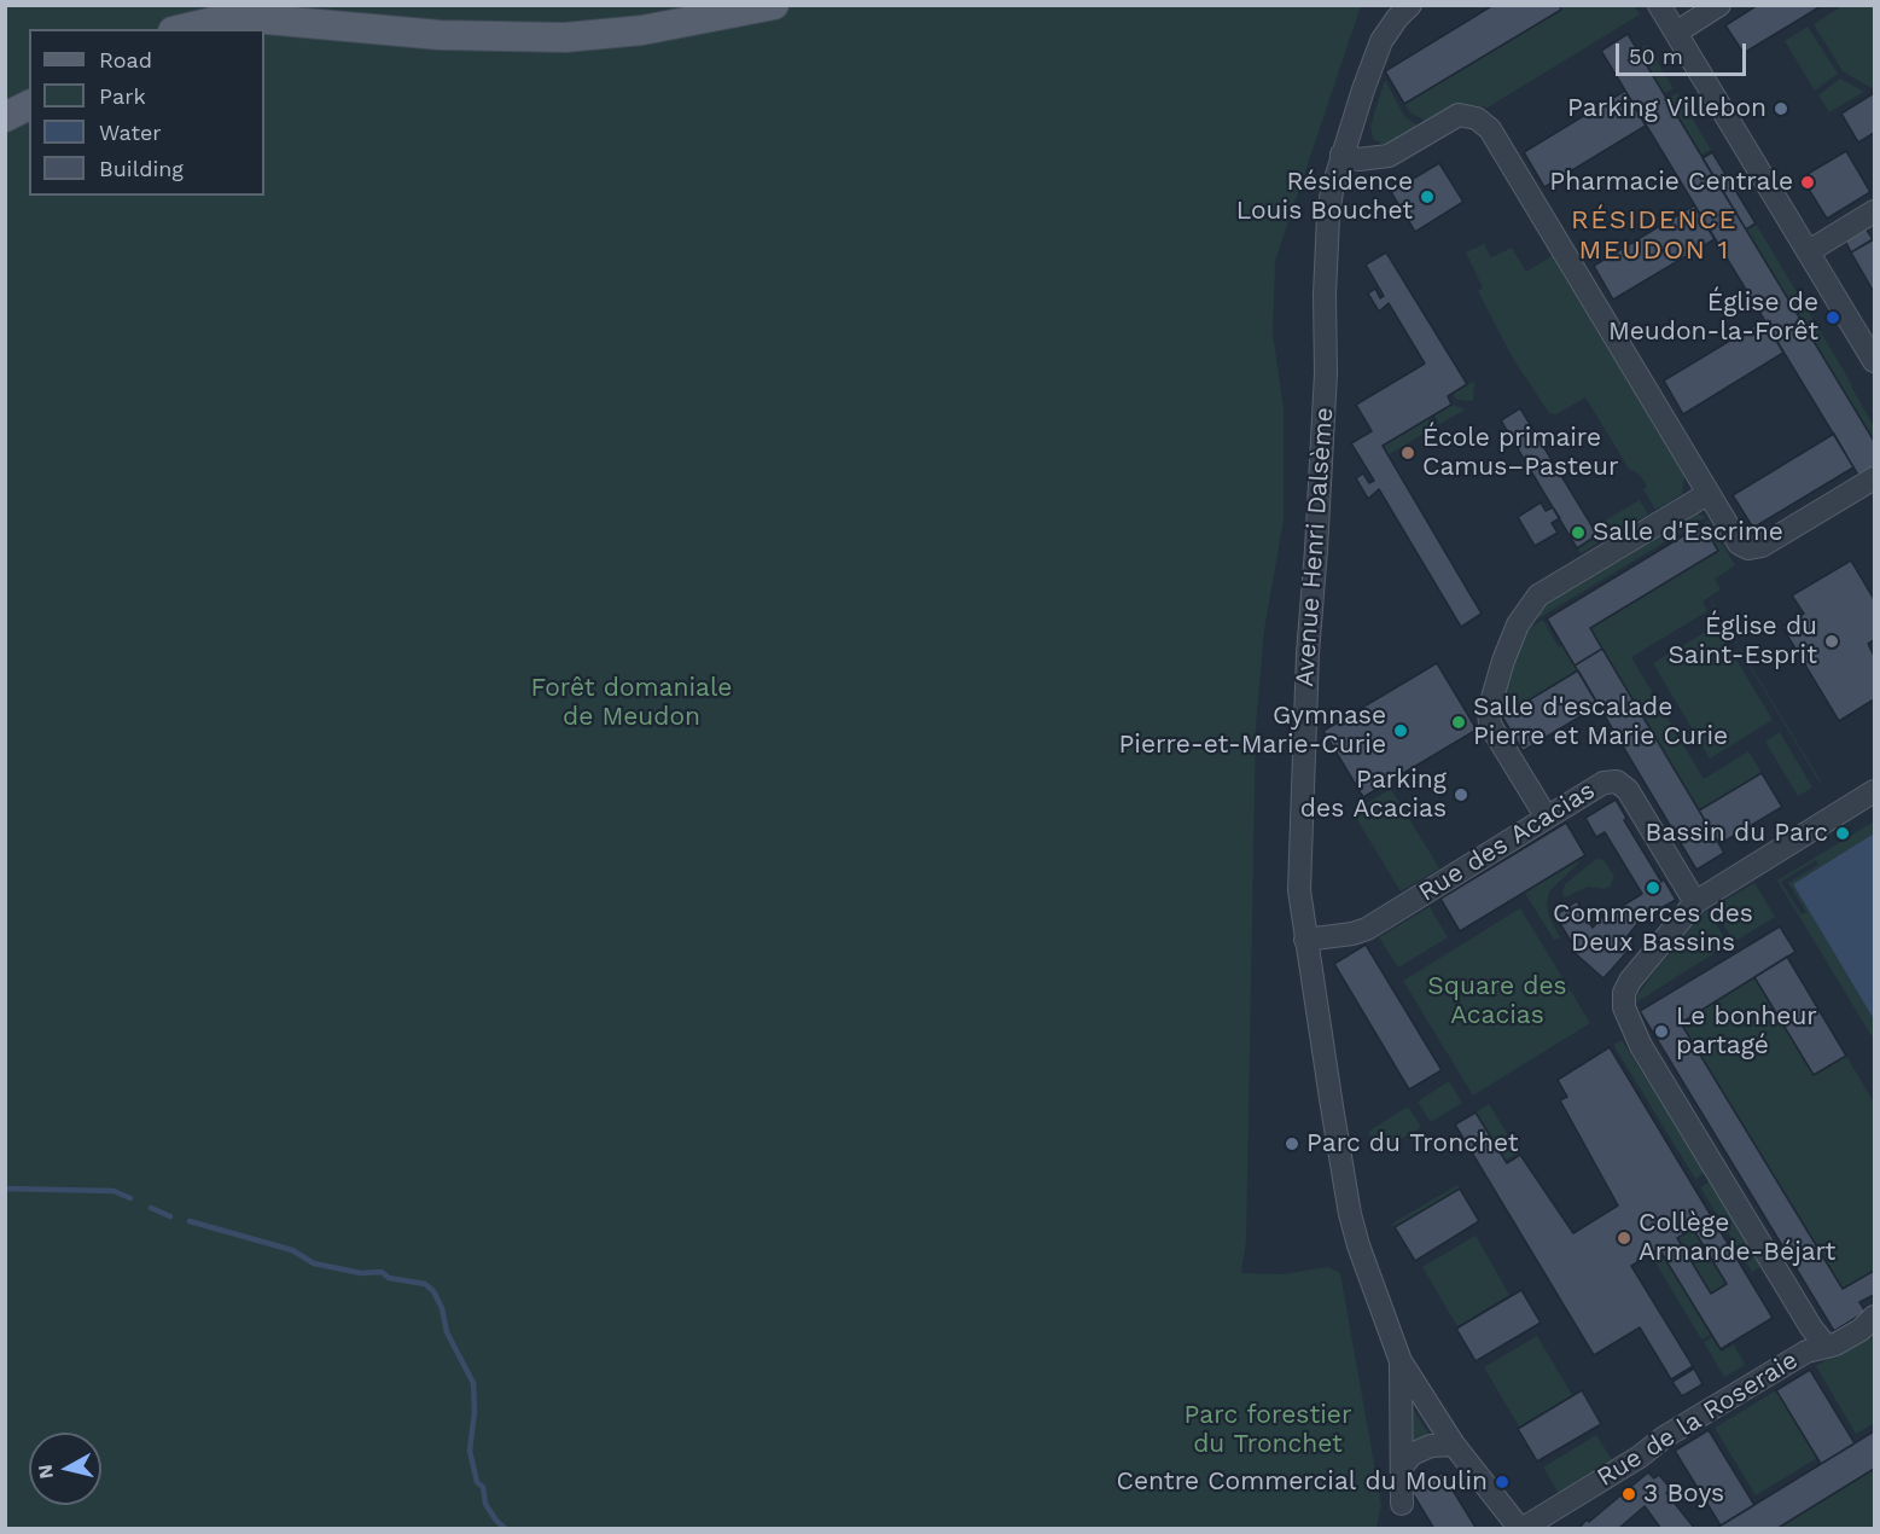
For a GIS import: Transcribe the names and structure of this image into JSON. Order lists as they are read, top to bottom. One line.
{"streets":{"street":["Avenue Henri Dalsème","Rue des Acacias","Rue de la Roseraie"]},"crossings":[["Avenue Henri Dalsème","Rue des Acacias"]],"districts":["RÉSIDENCE MEUDON 1"],"parks":["Forêt domaniale de Meudon","Square des Acacias","Parc forestier du Tronchet"],"places":["Parking Villebon","Pharmacie Centrale","Résidence Louis Bouchet","Église de Meudon-la-Forêt","École primaire Camus–Pasteur","Salle d'Escrime","Église du Saint-Esprit","Salle d'escalade Pierre et Marie Curie","Gymnase Pierre-et-Marie-Curie","Parking des Acacias","Bassin du Parc","Commerces des Deux Bassins","Le bonheur partagé","Parc du Tronchet","Collège Armande-Béjart","Centre Commercial du Moulin","3 Boys"],"legend":["Road","Park","Water","Building"],"scale_bar":"50 m","north":"left"}
